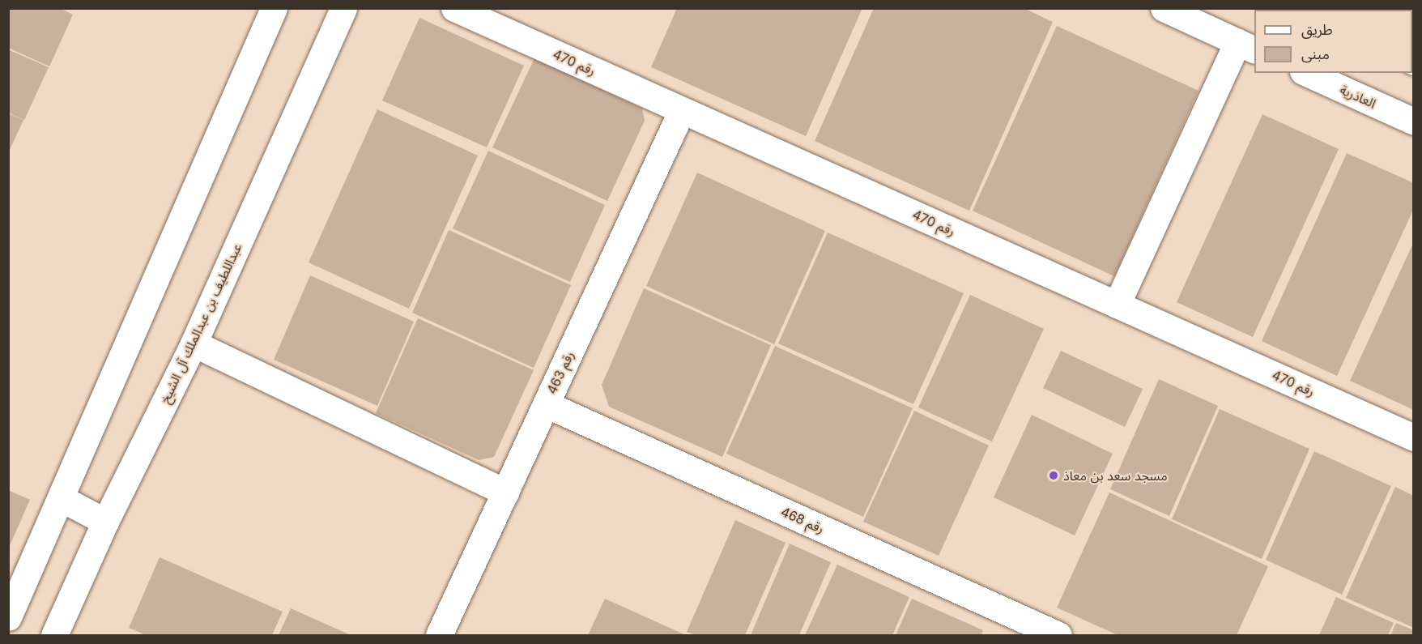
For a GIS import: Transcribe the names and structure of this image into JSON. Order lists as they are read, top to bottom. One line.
{"streets":{"street":["رقم 470","العاذرية","عبداللطيف بن عبدالملك آل الشيخ","رقم 463","رقم 468"]},"crossings":[["رقم 470","رقم 463"],["رقم 463","رقم 468"]],"places":["مسجد سعد بن معاذ"],"legend":["طريق","مبنى"]}
